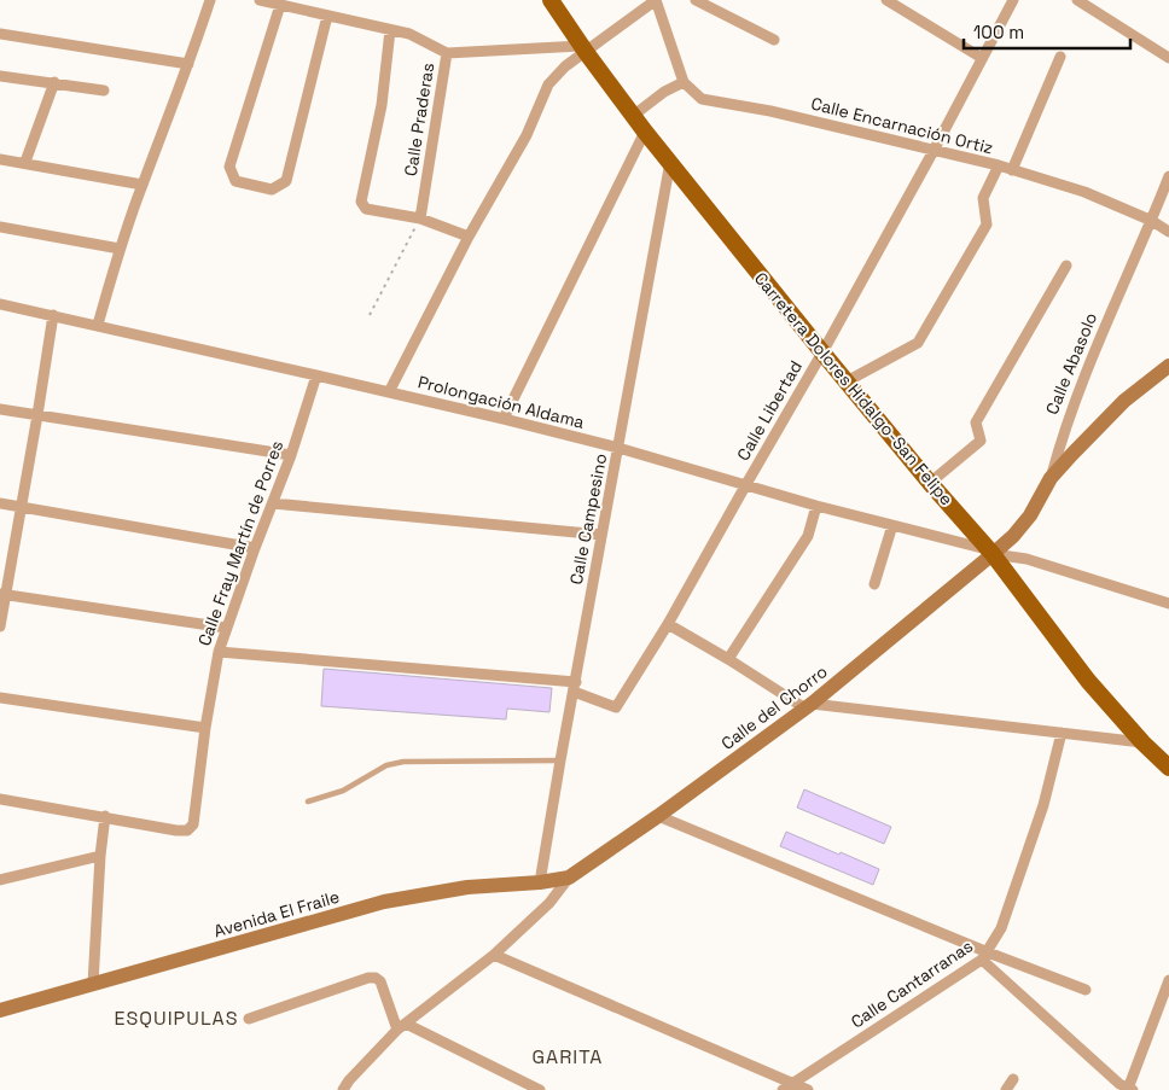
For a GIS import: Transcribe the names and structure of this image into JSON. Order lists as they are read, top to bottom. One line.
{"streets":{"main road":["Carretera Dolores Hidalgo-San Felipe"],"street":["Calle Praderas","Calle Encarnación Ortiz","Calle Abasolo","Prolongación Aldama","Calle Libertad","Calle Campesino","Calle Fray Martín de Porres","Calle del Chorro","Avenida El Fraile","Calle Cantarranas"]},"crossings":[["Calle Praderas","Carretera Dolores Hidalgo-San Felipe"],["Calle Encarnación Ortiz","Calle Abasolo"],["Calle Encarnación Ortiz","Calle Libertad"],["Calle Abasolo","Carretera Dolores Hidalgo-San Felipe"],["Calle Abasolo","Prolongación Aldama"],["Calle Abasolo","Calle del Chorro"],["Carretera Dolores Hidalgo-San Felipe","Prolongación Aldama"],["Carretera Dolores Hidalgo-San Felipe","Calle Libertad"],["Carretera Dolores Hidalgo-San Felipe","Calle Campesino"],["Carretera Dolores Hidalgo-San Felipe","Calle del Chorro"],["Prolongación Aldama","Calle Libertad"],["Prolongación Aldama","Calle Campesino"],["Prolongación Aldama","Calle Fray Martín de Porres"],["Prolongación Aldama","Calle del Chorro"],["Calle Libertad","Calle Campesino"],["Calle Campesino","Avenida El Fraile"],["Calle del Chorro","Avenida El Fraile"]],"districts":["ESQUIPULAS","GARITA"],"scale_bar":"100 m"}
